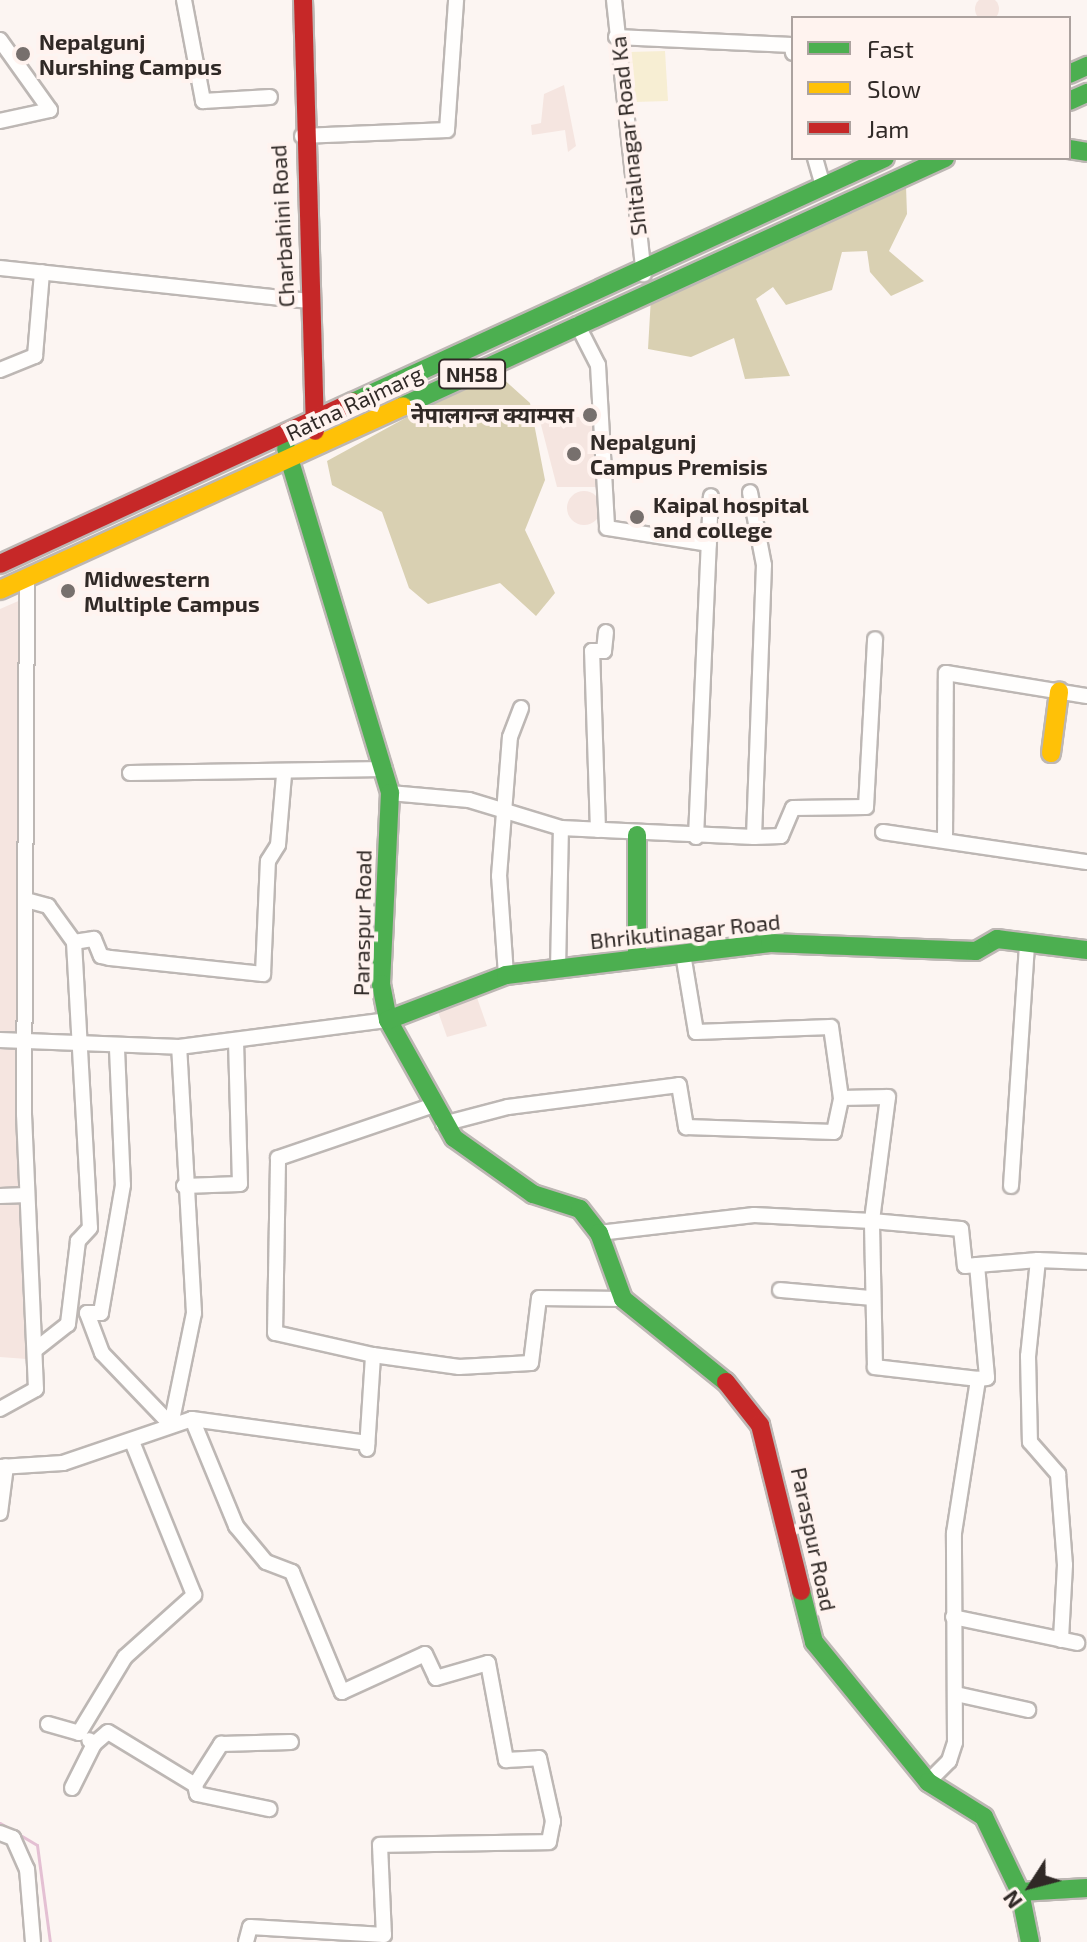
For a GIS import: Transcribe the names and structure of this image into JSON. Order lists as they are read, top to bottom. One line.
{"streets":{"main road":["Charbahini Road","NH58","Ratna Rajmarg","Paraspur Road","Bhrikutinagar Road"],"street":["Shitalnagar Road Ka"]},"crossings":[["Shitalnagar Road Ka","Ratna Rajmarg"],["Charbahini Road","Ratna Rajmarg"],["Ratna Rajmarg","Paraspur Road"],["Paraspur Road","Bhrikutinagar Road"]],"places":["Nepalgunj Nurshing Campus","नेपालगन्ज क्याम्पस","Nepalgunj Campus Premisis","Kaipal hospital and college","Midwestern Multiple Campus"],"legend":["Fast","Slow","Jam"],"north":"bottom left"}
